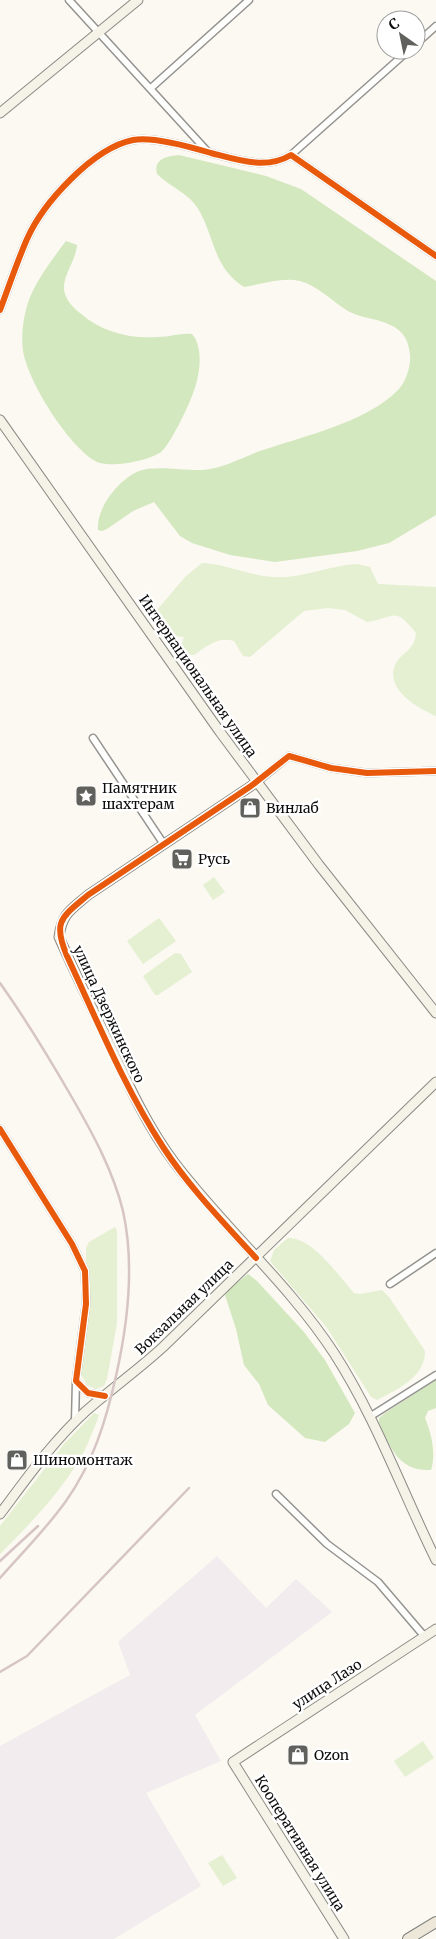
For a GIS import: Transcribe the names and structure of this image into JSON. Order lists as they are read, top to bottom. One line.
{"streets":{"main road":["Интернациональная улица","улица Дзержинского","Вокзальная улица","улица Лазо","Кооперативная улица"]},"crossings":[["Интернациональная улица","улица Дзержинского"],["улица Дзержинского","Вокзальная улица"],["улица Лазо","Кооперативная улица"]],"places":{"place":["Памятник шахтерам"],"shop":["Винлаб","Шиномонтаж","Ozon"],"supermarket":["Русь"]},"north":"top left"}
